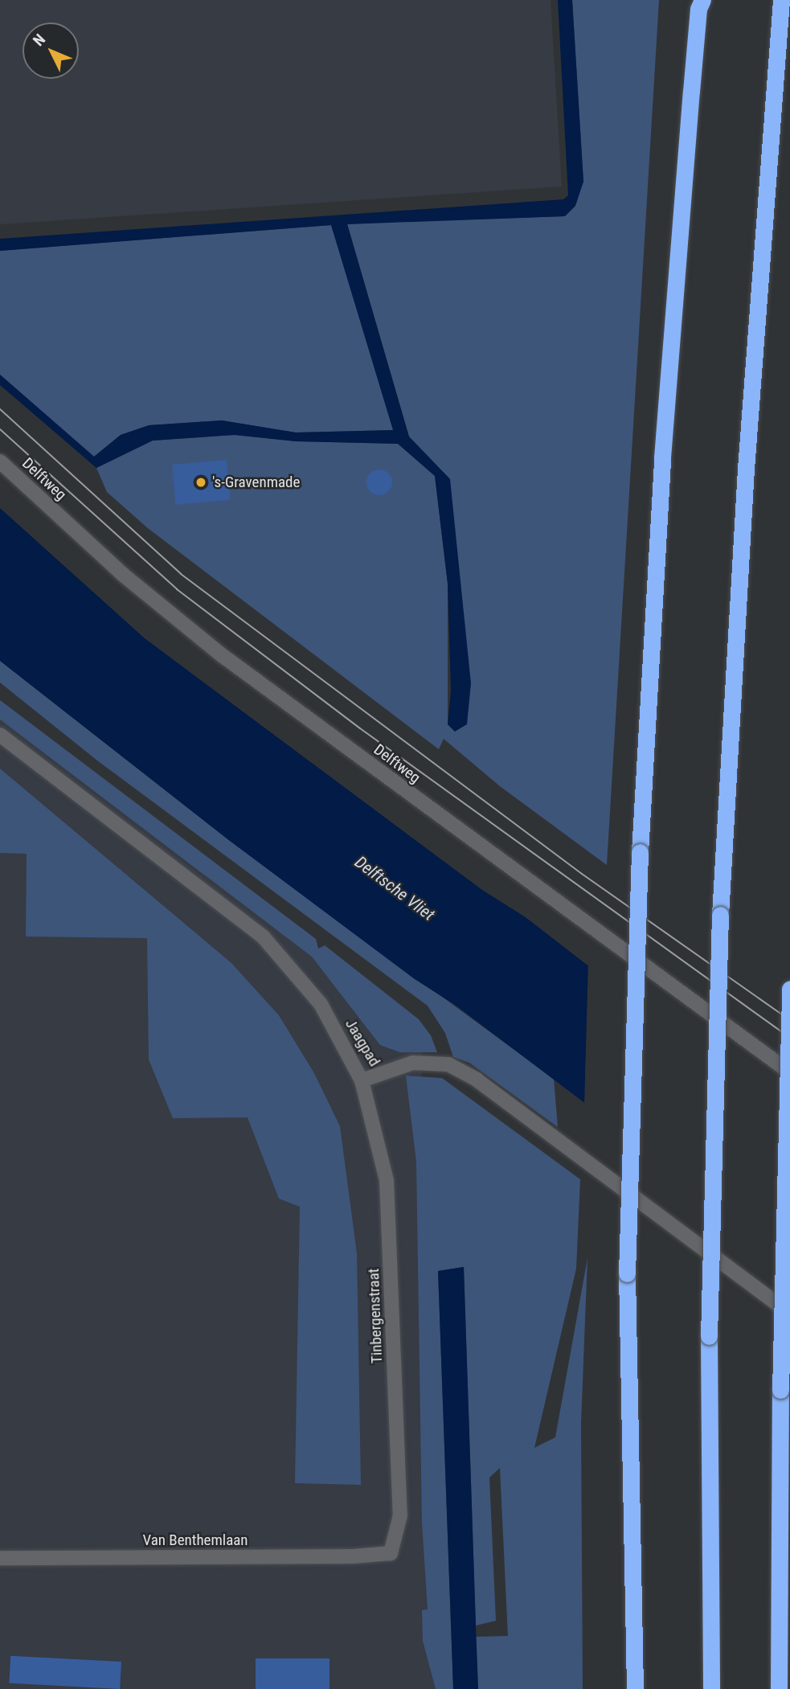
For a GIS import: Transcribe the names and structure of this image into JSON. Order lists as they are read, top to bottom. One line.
{"streets":{"street":["Delftweg","Jaagpad","Tinbergenstraat","Van Benthemlaan"]},"crossings":[["Jaagpad","Tinbergenstraat"],["Tinbergenstraat","Van Benthemlaan"]],"water":["Delftsche Vliet"],"places":["'s-Gravenmade"],"north":"top left"}
